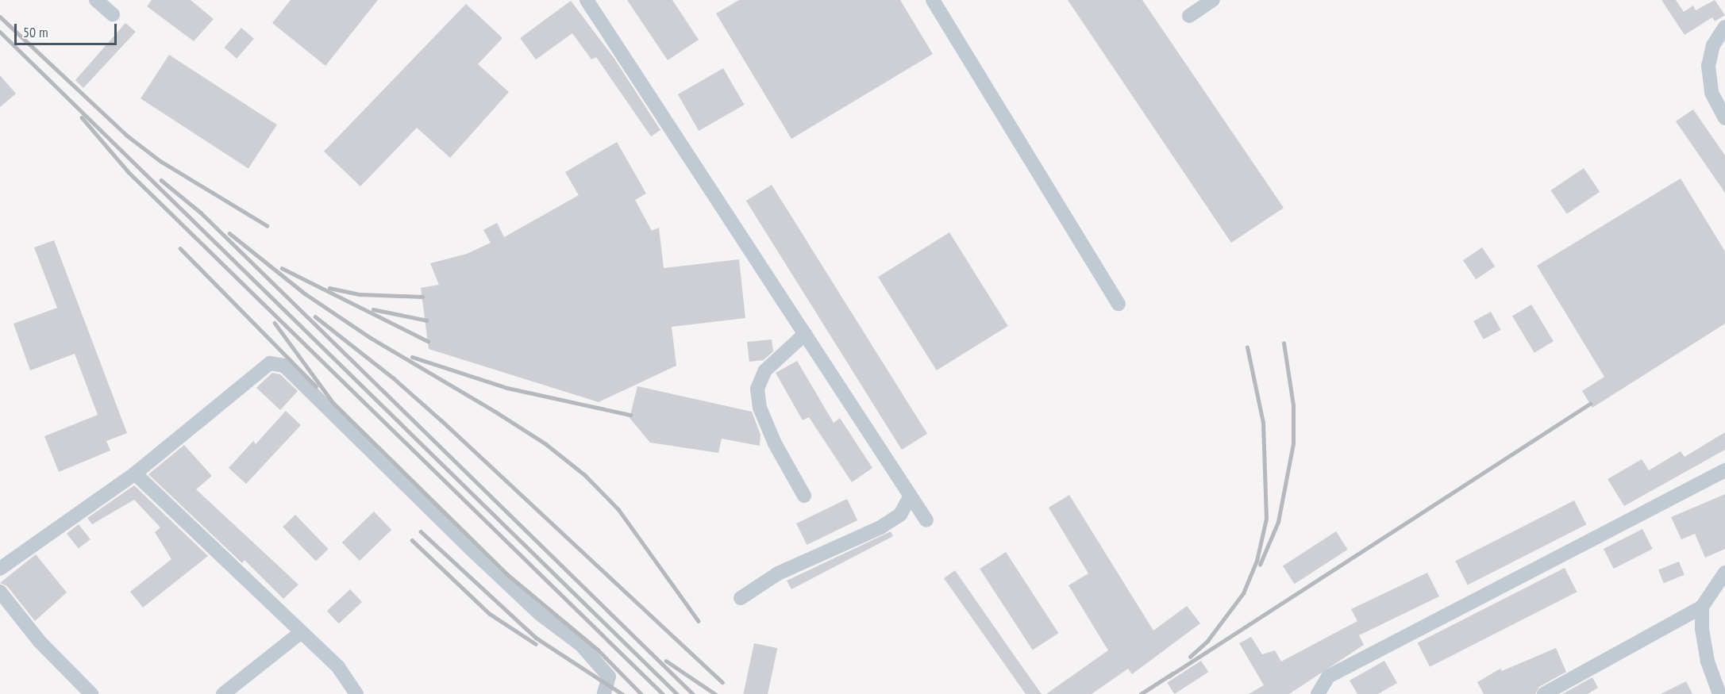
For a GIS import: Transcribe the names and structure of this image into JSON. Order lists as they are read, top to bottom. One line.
{"scale_bar":"50 m"}
